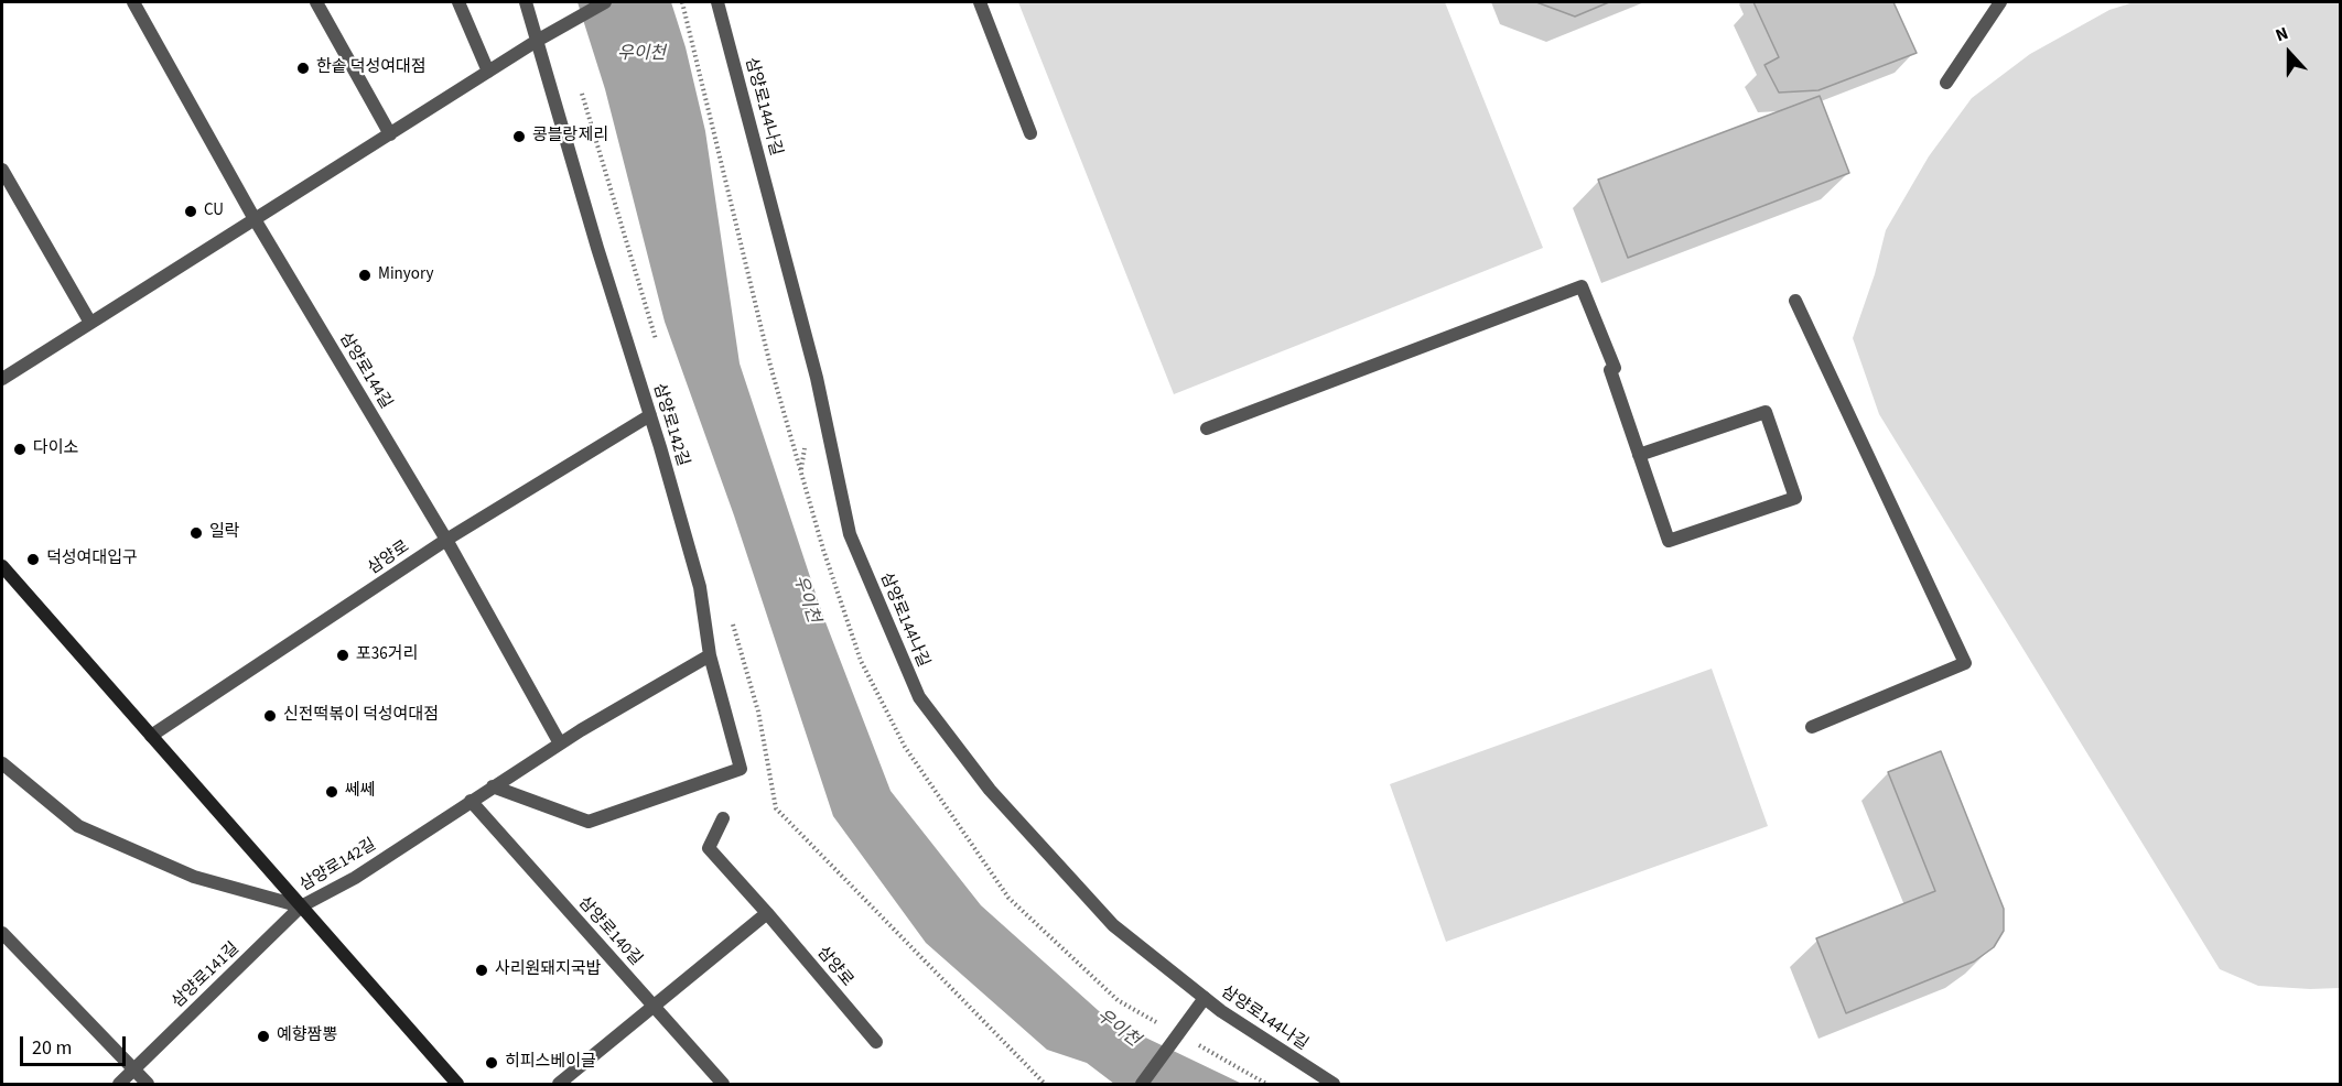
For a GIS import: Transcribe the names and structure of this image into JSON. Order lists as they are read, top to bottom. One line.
{"streets":{"street":["삼양로144나길","삼양로144길","삼양로142길","삼양로","삼양로140길","삼양로141길"]},"crossings":[["삼양로144길","삼양로"],["삼양로142길","삼양로"],["삼양로142길","삼양로140길"],["삼양로142길","삼양로141길"]],"water":["우이천"],"places":["한솥 덕성여대점","콩블랑제리","CU","Minyory","다이소","일락","덕성여대입구","포36거리","신전떡볶이 덕성여대점","쎄쎄","사리원돼지국밥","예향짬뽕","히피스베이글"],"scale_bar":"20 m","north":"top"}
